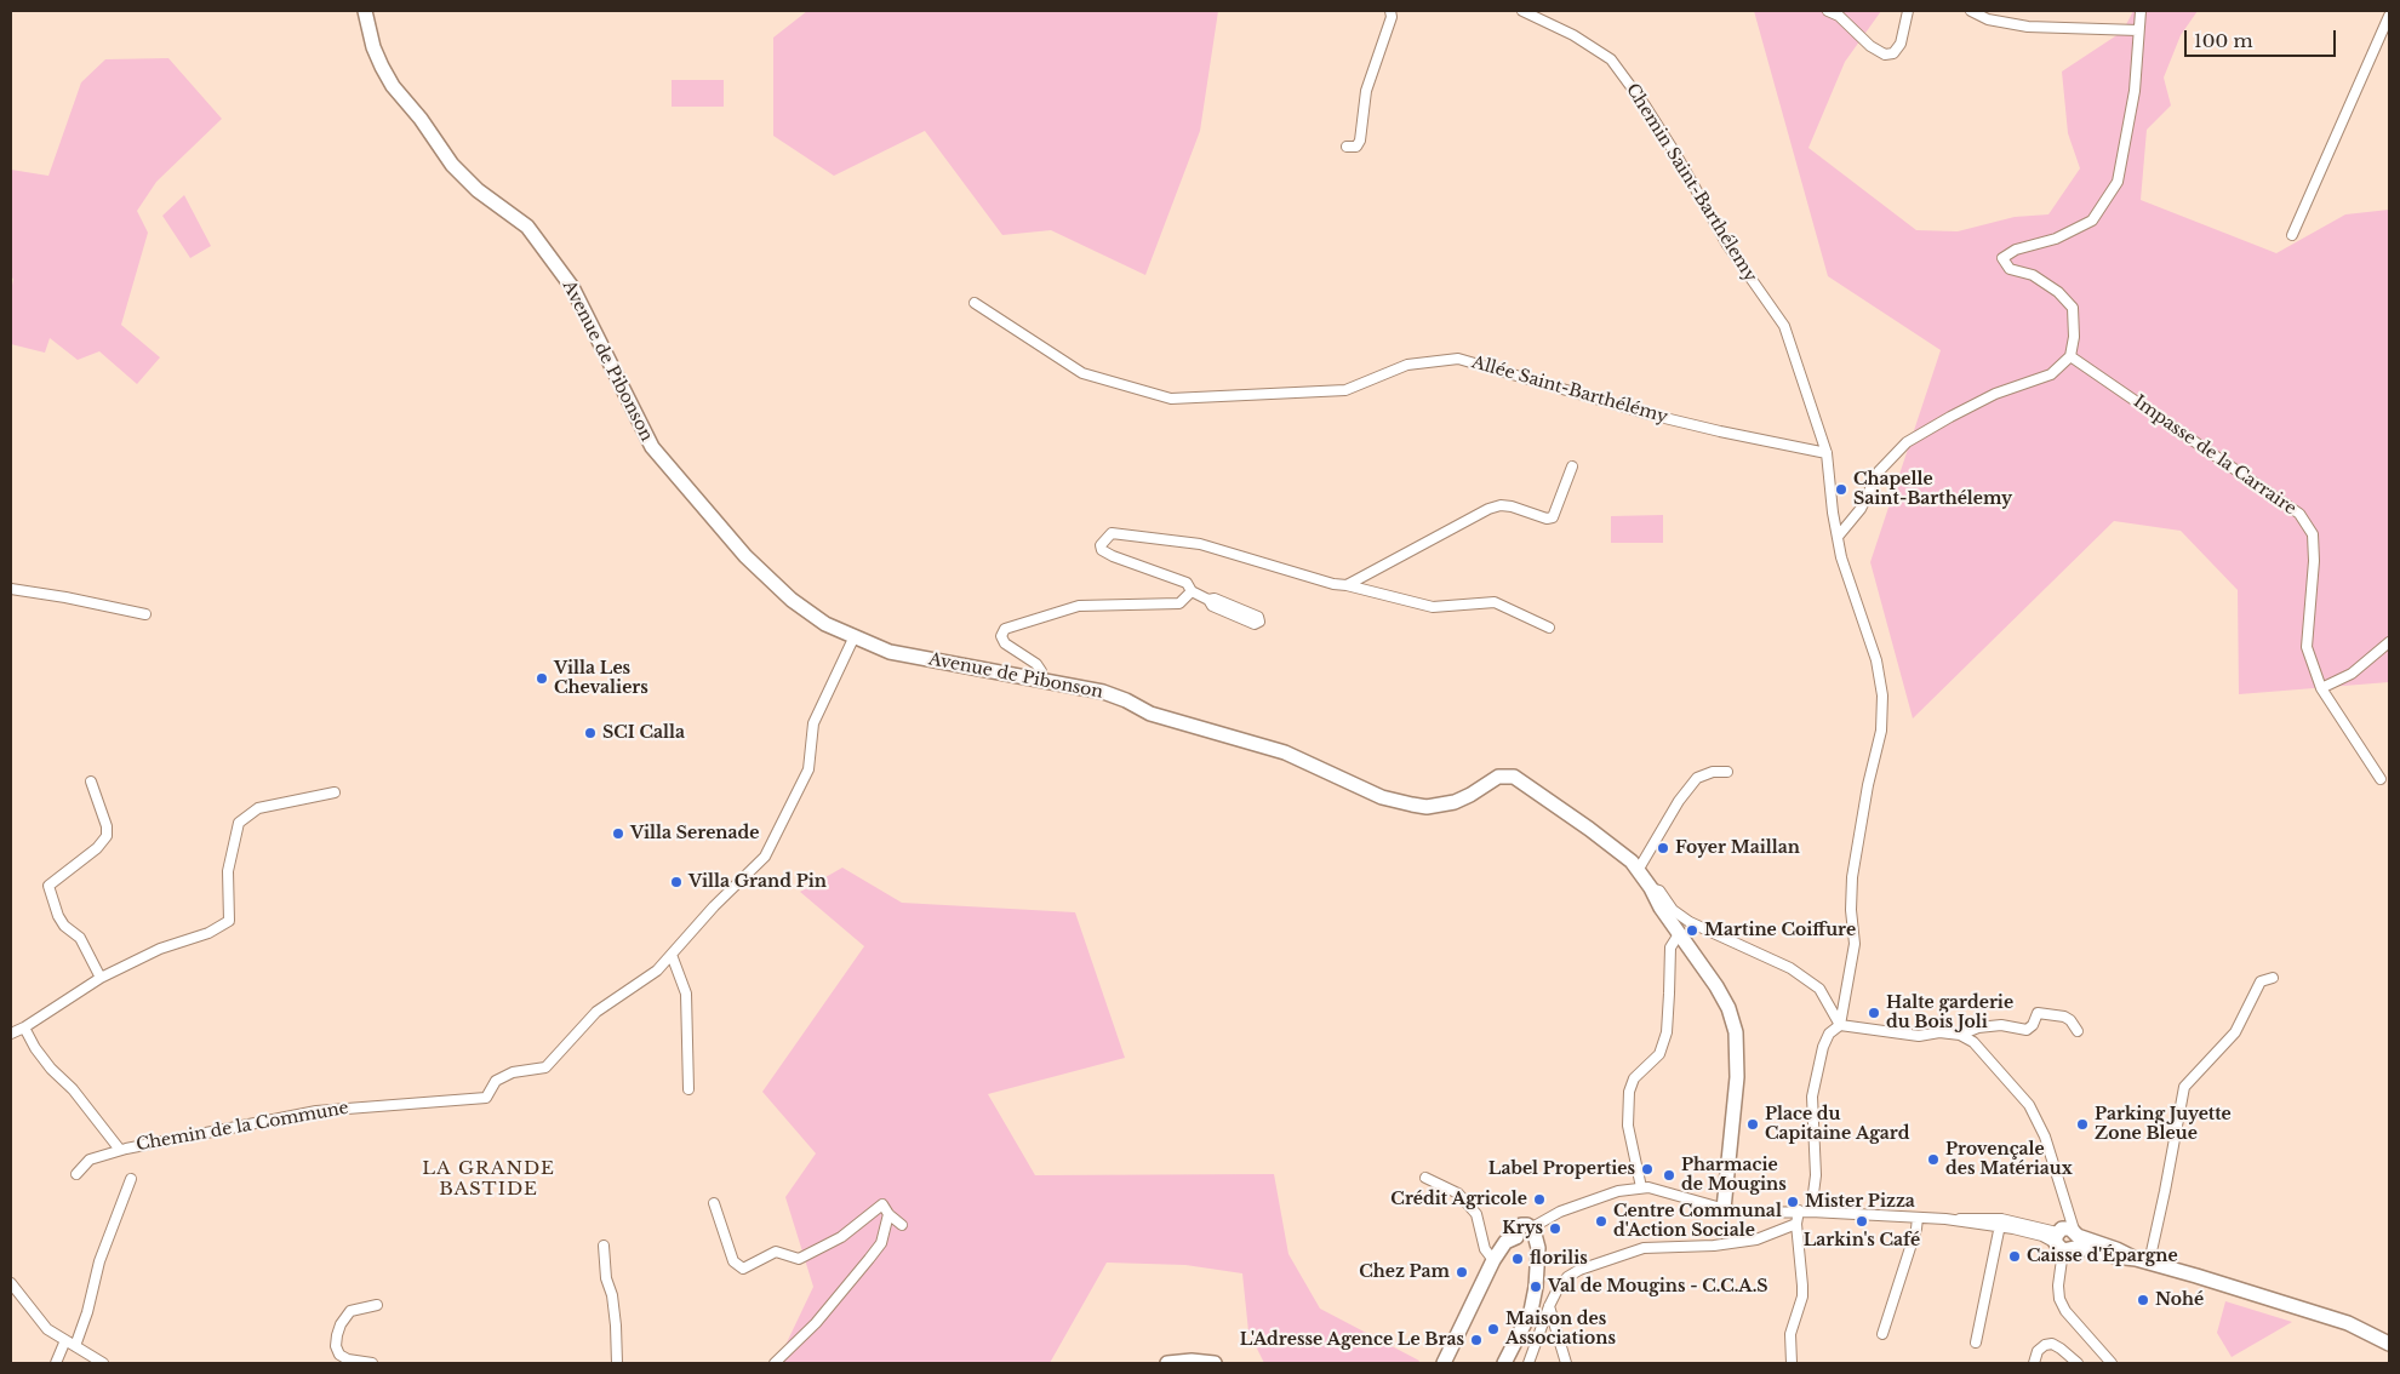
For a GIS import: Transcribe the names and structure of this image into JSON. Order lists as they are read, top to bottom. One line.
{"streets":{"street":["Chemin Saint-Barthélemy","Avenue de Pibonson","Allée Saint-Barthélémy","Impasse de la Carraire","Chemin de la Commune"]},"crossings":[["Chemin Saint-Barthélemy","Allée Saint-Barthélémy"],["Avenue de Pibonson","Chemin de la Commune"]],"districts":["LA GRANDE BASTIDE"],"places":["Chapelle Saint-Barthélemy","Villa Les Chevaliers","SCI Calla","Villa Serenade","Foyer Maillan","Villa Grand Pin","Martine Coiffure","Halte garderie du Bois Joli","Place du Capitaine Agard","Parking Juyette Zone Bleue","Provençale des Matériaux","Label Properties","Pharmacie de Mougins","Crédit Agricole","Mister Pizza","Centre Communal d'Action Sociale","Larkin's Café","Krys","Caisse d'Épargne","florilis","Chez Pam","Val de Mougins - C.C.A.S","Nohé","Maison des Associations","L'Adresse Agence Le Bras"],"scale_bar":"100 m"}
